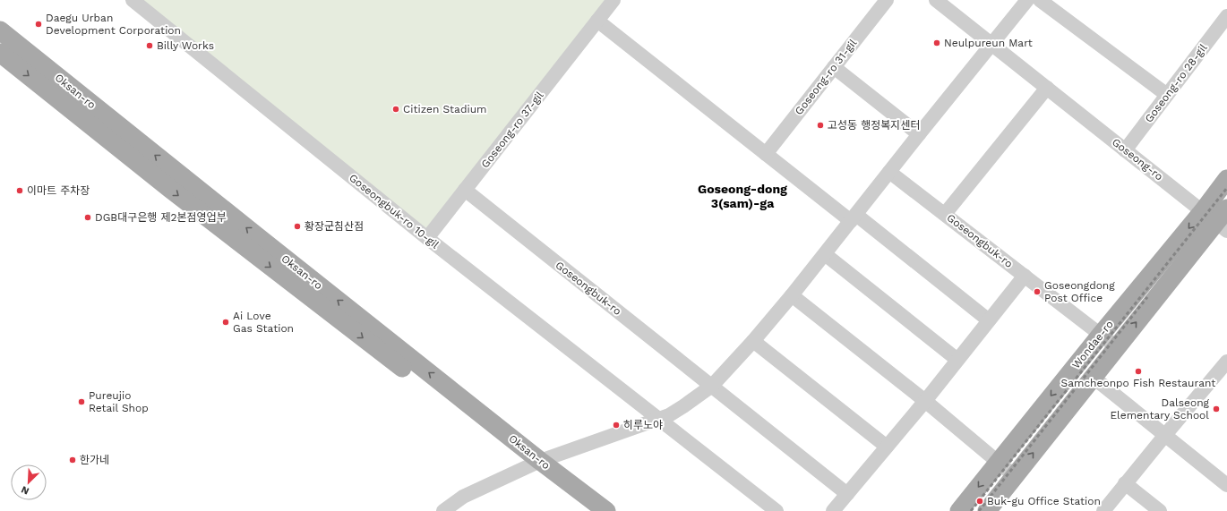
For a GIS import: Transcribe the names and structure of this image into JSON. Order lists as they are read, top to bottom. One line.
{"streets":{"main road":["Oksan-ro","Wondae-ro"],"street":["Goseong-ro 31-gil","Goseong-ro 28-gil","Goseong-ro 37-gil","Goseong-ro","Goseongbuk-ro 10-gil","Goseongbuk-ro"]},"crossings":[["Goseong-ro 28-gil","Goseong-ro"],["Goseong-ro 37-gil","Goseongbuk-ro 10-gil"],["Goseong-ro 37-gil","Goseongbuk-ro"],["Goseong-ro","Wondae-ro"],["Goseongbuk-ro","Wondae-ro"]],"districts":["Goseong-dong 3(sam)-ga"],"places":["Daegu Urban Development Corporation","Neulpureun Mart","Billy Works","Citizen Stadium","고성동 행정복지센터","이마트 주차장","DGB대구은행 제2본점영업부","황장군침산점","Goseongdong Post Office","Ai Love Gas Station","Samcheonpo Fish Restaurant","Pureujio Retail Shop","Dalseong Elementary School","히루노야","한가네","Buk-gu Office Station"],"north":"bottom left"}
